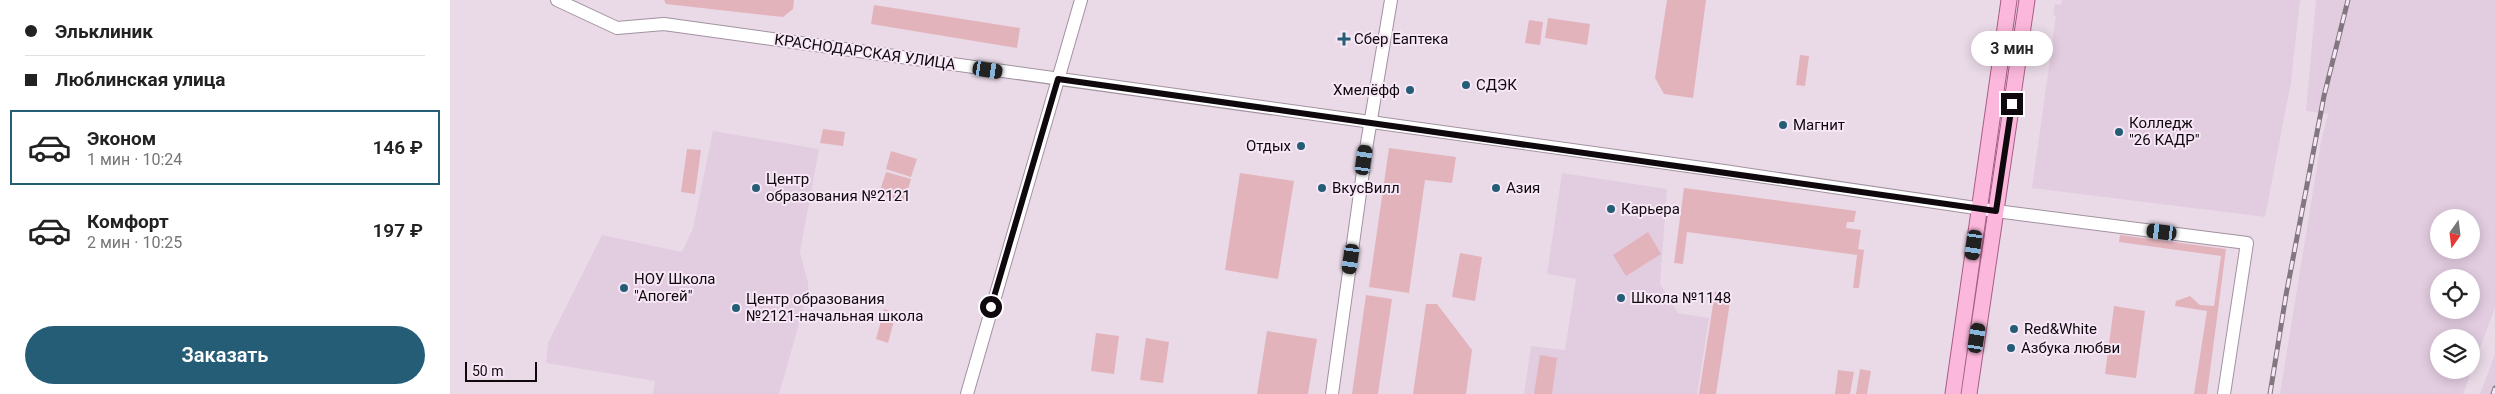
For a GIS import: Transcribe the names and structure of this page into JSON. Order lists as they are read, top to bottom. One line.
{"streets":{"street":["КРАСНОДАРСКАЯ УЛИЦА"]},"places":{"health":["Сбер Еаптека"],"other":["СДЭК","Хмелёфф","Магнит","Колледж \"26 КАДР\"","Отдых","Центр образования №2121","ВкусВилл","Азия","Карьера","НОУ Школа \"Апогей\"","Школа №1148","Центр образования №2121-начальная школа","Red&White","Азбука любви"]},"scale_bar":"50 m","north":"bottom","page":{"banner":["Эльклиник","Люблинская улица"],"bubble":"3 мин","list":[{"name":"Эконом","note":"1 мин · 10:24","value":"146 ₽"},{"name":"Комфорт","note":"2 мин · 10:25","value":"197 ₽"}],"buttons":"Заказать","scale":"50 m"}}
